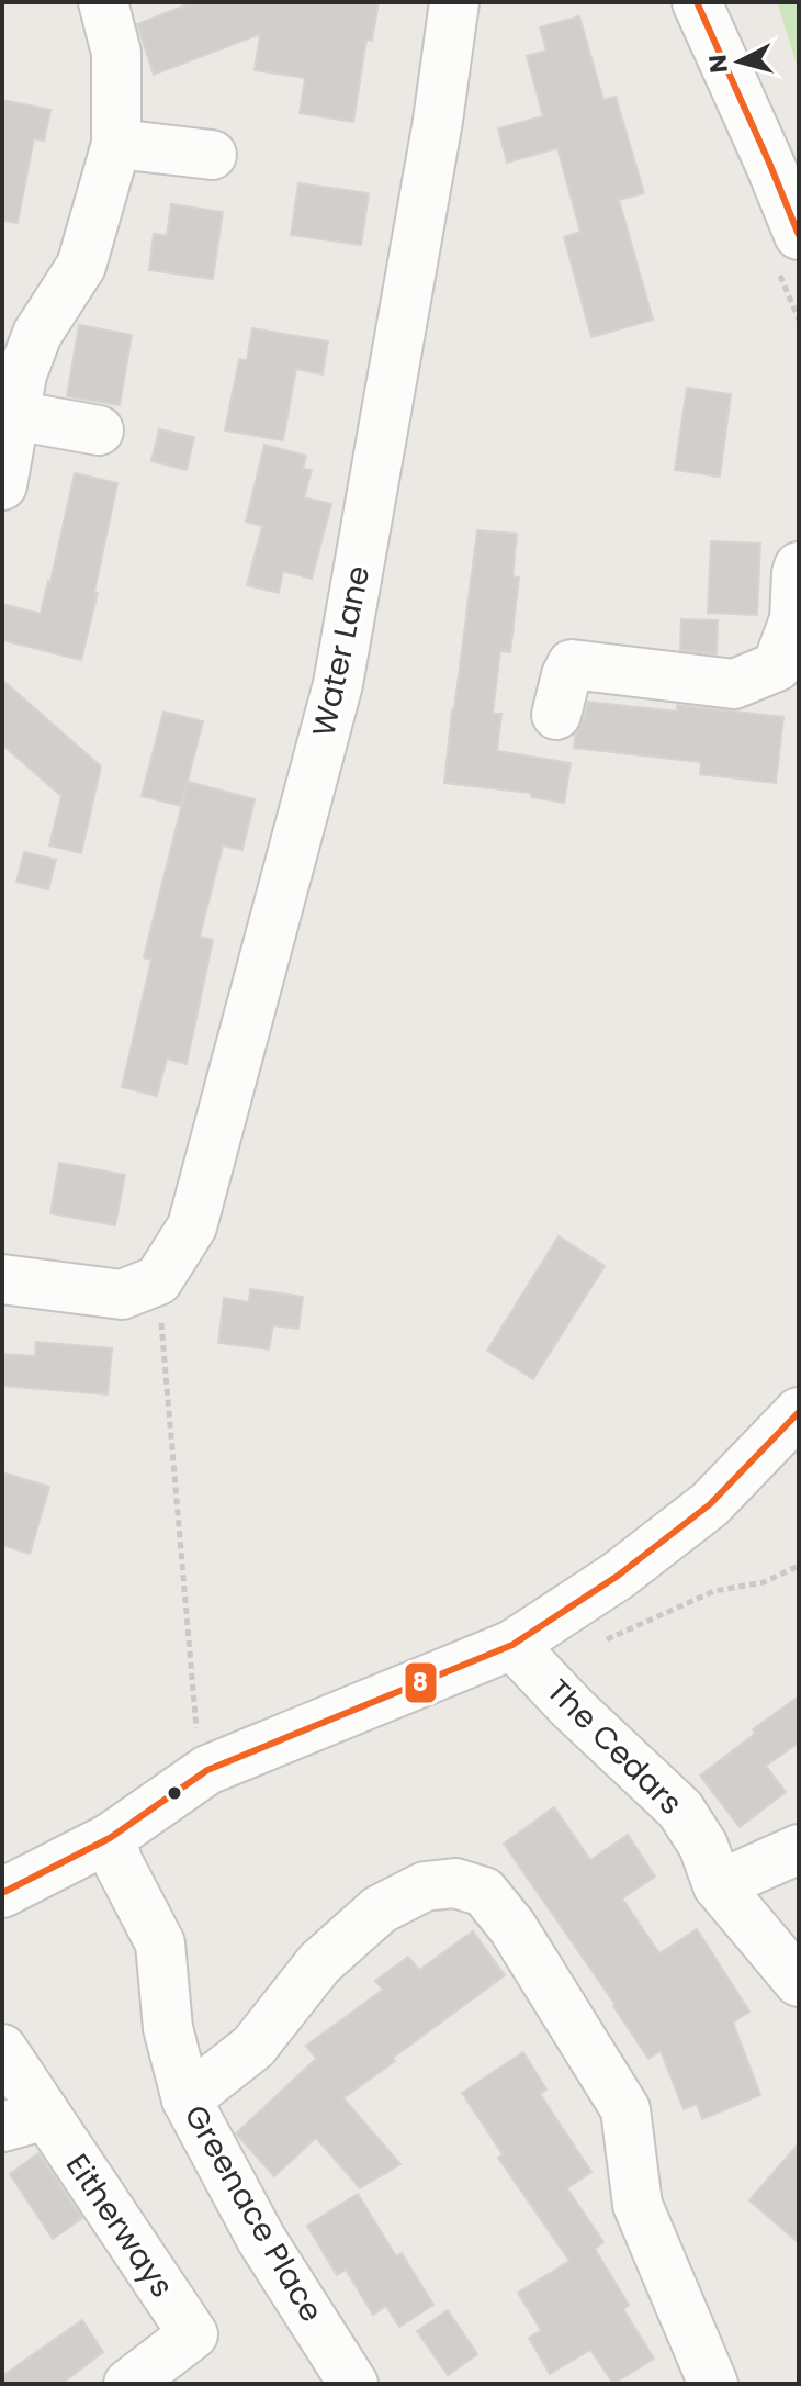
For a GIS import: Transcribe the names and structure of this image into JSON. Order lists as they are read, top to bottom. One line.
{"streets":{"street":["Water Lane","The Cedars","Greenace Place","Eitherways"]},"lines":["transit line 8"],"north":"left"}
